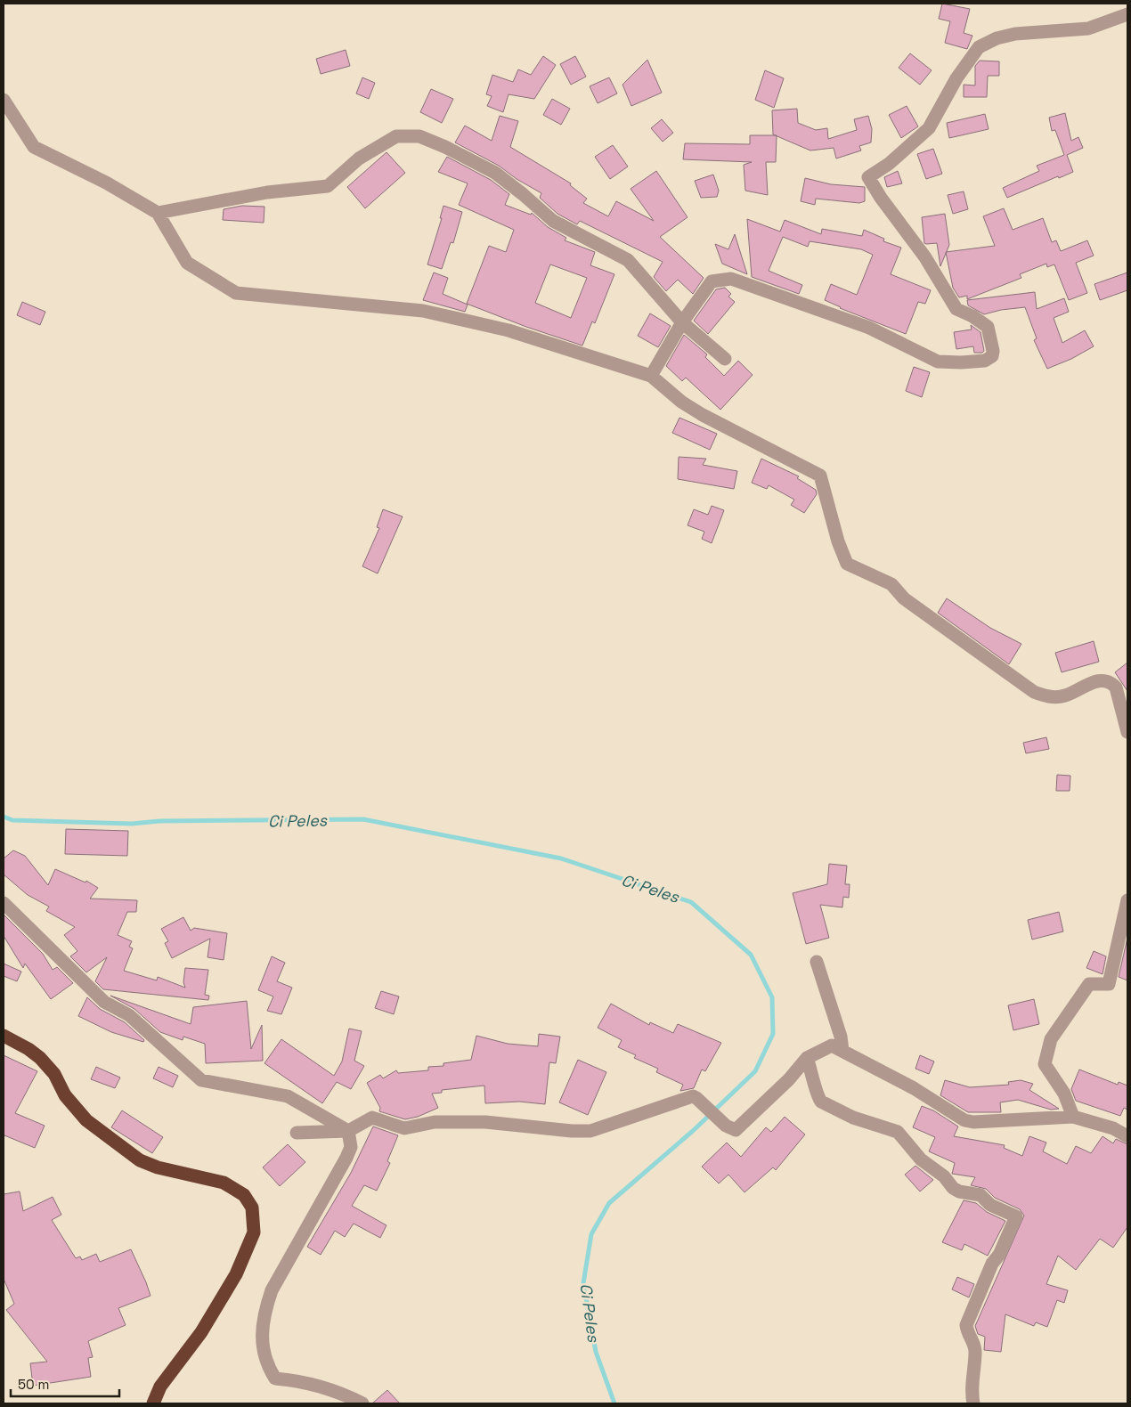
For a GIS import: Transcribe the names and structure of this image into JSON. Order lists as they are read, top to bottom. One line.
{"water":["Ci Peles"],"scale_bar":"50 m"}
